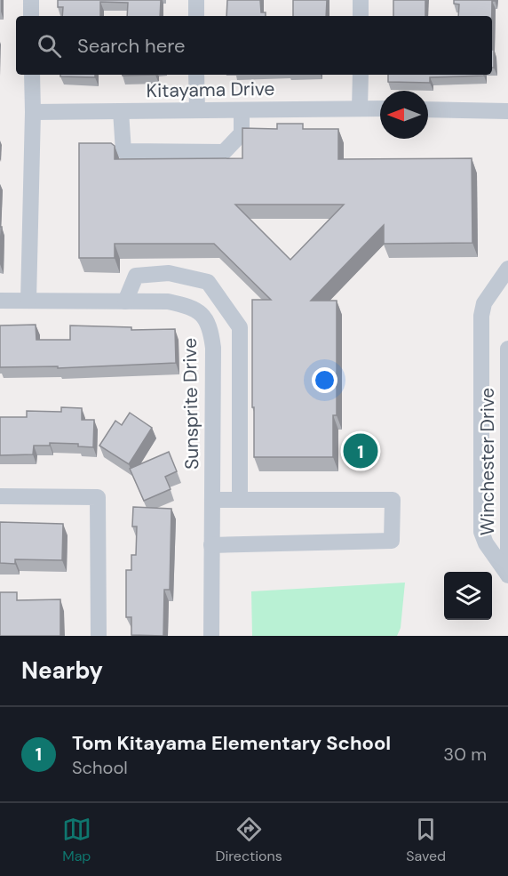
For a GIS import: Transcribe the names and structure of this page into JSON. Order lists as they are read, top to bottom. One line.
{"streets":{"street":["Kitayama Drive","Sunsprite Drive","Winchester Drive"]},"north":"left","page":{"search":"Search here","pins":"1","heading":"Nearby","list":[{"mark":"1","name":"Tom Kitayama Elementary School","note":"School","value":"30 m"}],"nav":["Map","Directions","Saved"]}}
